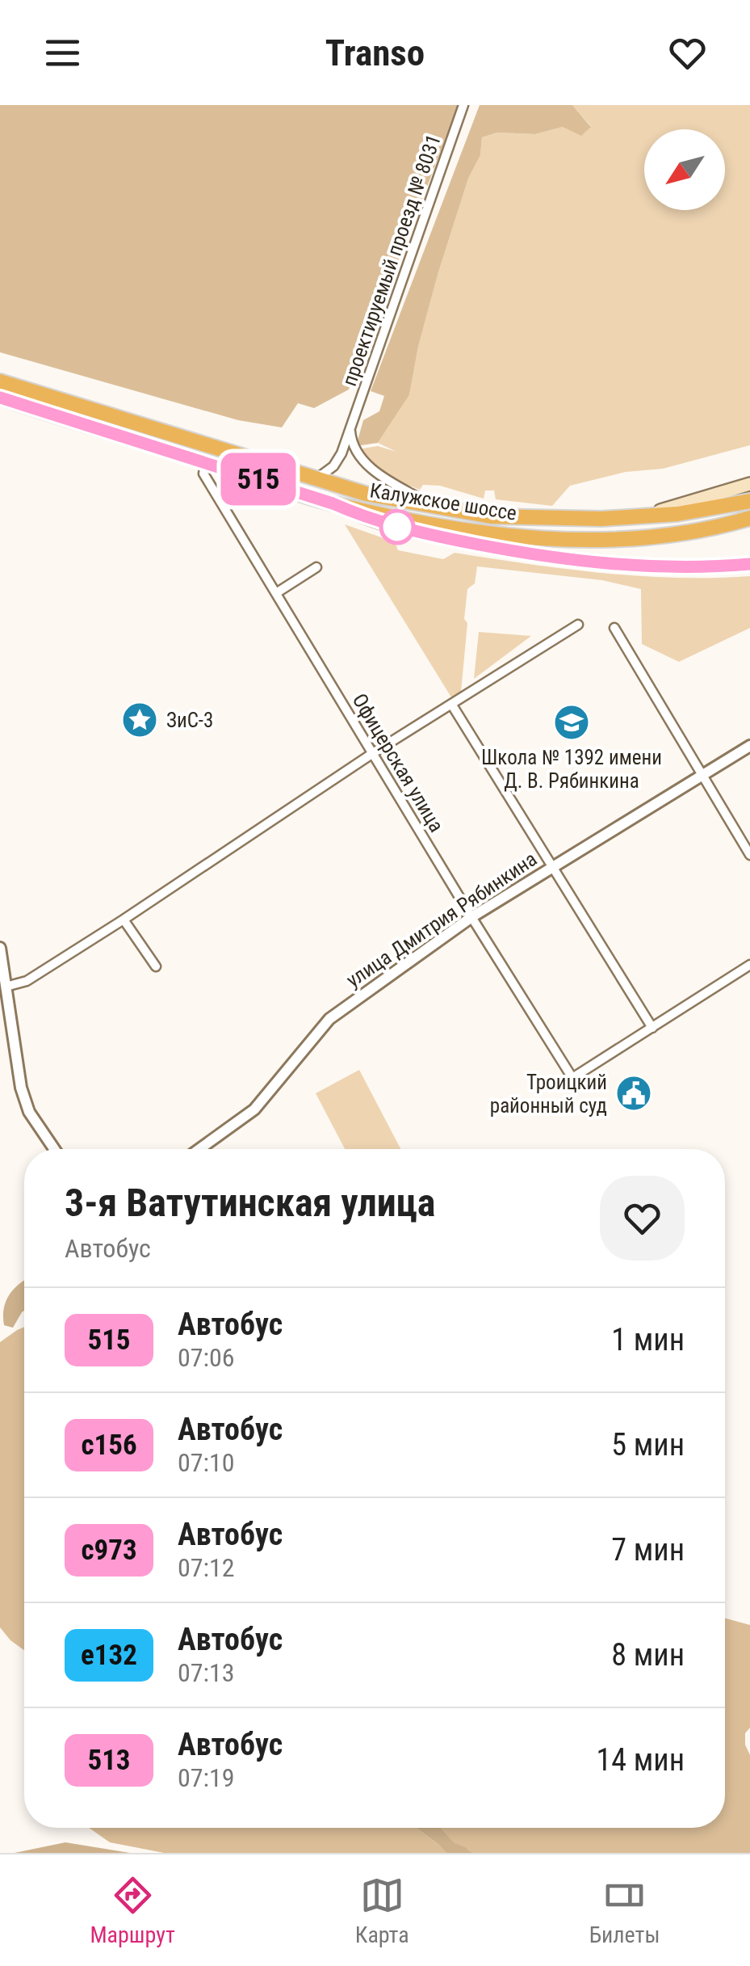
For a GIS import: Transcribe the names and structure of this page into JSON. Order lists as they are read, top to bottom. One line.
{"streets":{"highway":["Калужское шоссе"],"street":["проектируемый проезд № 8031","Офицерская улица","улица Дмитрия Рябинкина"]},"crossings":[["проектируемый проезд № 8031","Калужское шоссе"],["Калужское шоссе","Офицерская улица"],["Офицерская улица","улица Дмитрия Рябинкина"]],"places":{"place":["ЗиС-3"],"school or university":["Школа № 1392 имени Д. В. Рябинкина"],"public building":["Троицкий районный суд"]},"lines":["bus line 515"],"north":"bottom left","page":{"header":"Transo","on_map":"515","heading":["3-я Ватутинская улица","Автобус"],"list":[{"mark":"515","name":"Автобус","note":"07:06","value":"1 мин"},{"mark":"с156","name":"Автобус","note":"07:10","value":"5 мин"},{"mark":"с973","name":"Автобус","note":"07:12","value":"7 мин"},{"mark":"е132","name":"Автобус","note":"07:13","value":"8 мин"},{"mark":"513","name":"Автобус","note":"07:19","value":"14 мин"}],"tabs":["Маршрут","Карта","Билеты"]}}
